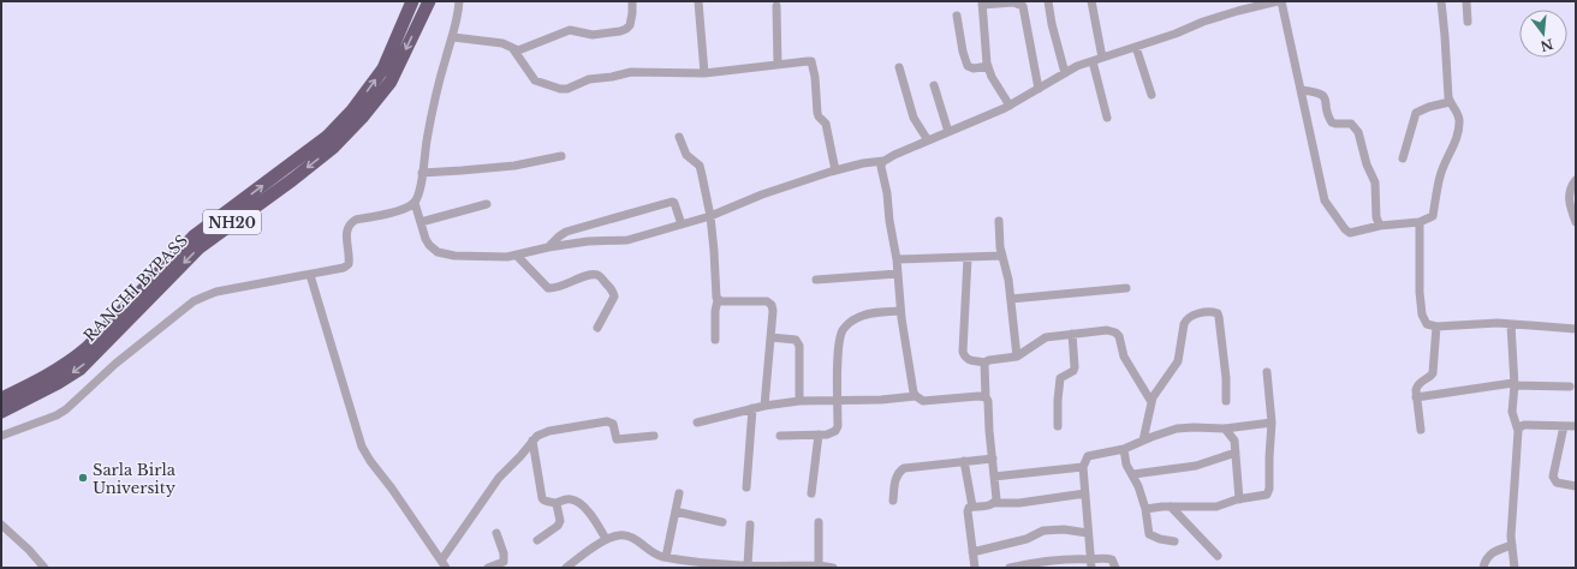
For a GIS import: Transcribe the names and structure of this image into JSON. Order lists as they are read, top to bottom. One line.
{"streets":{"highway":["NH20","RANCHI BYPASS"]},"places":["Sarla Birla University"],"north":"bottom"}
